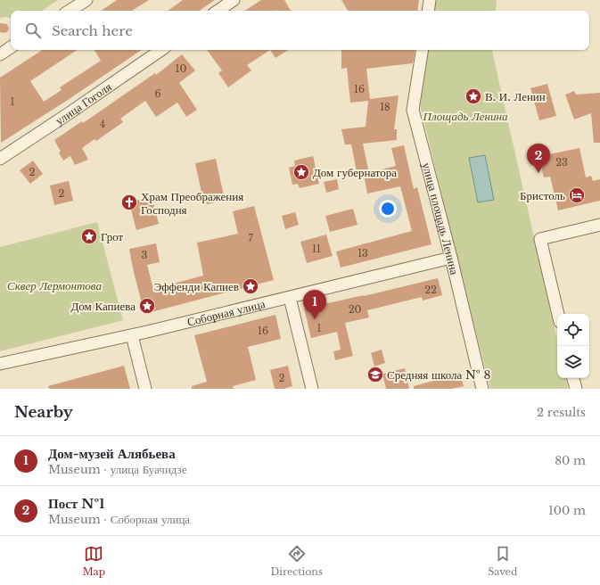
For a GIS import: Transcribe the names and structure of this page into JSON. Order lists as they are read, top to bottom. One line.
{"streets":{"street":["улица Гоголя","улица площадь Ленина","Соборная улица"]},"crossings":[["улица площадь Ленина","Соборная улица"]],"parks":["Площадь Ленина","Сквер Лермонтова"],"places":{"place":["В. И. Ленин","Дом губернатора","Грот","Эффенди Капиев","Дом Капиева"],"hotel":["Бристоль"],"church":["Храм Преображения Господня"],"school or university":["Средняя школа № 8"]},"house_numbers":["10","16","6","1","18","4","23","2","2","7","11","13","3","22","20","1","16","2"],"page":{"search":"Search here","pins":["2","1"],"heading":["Nearby","2 results"],"list":[{"mark":"1","name":"Дом-музей Алябьева","note":"Museum · улица Буачидзе","value":"80 m"},{"mark":"2","name":"Пост №1","note":"Museum · Соборная улица","value":"100 m"}],"nav":["Map","Directions","Saved"]}}
